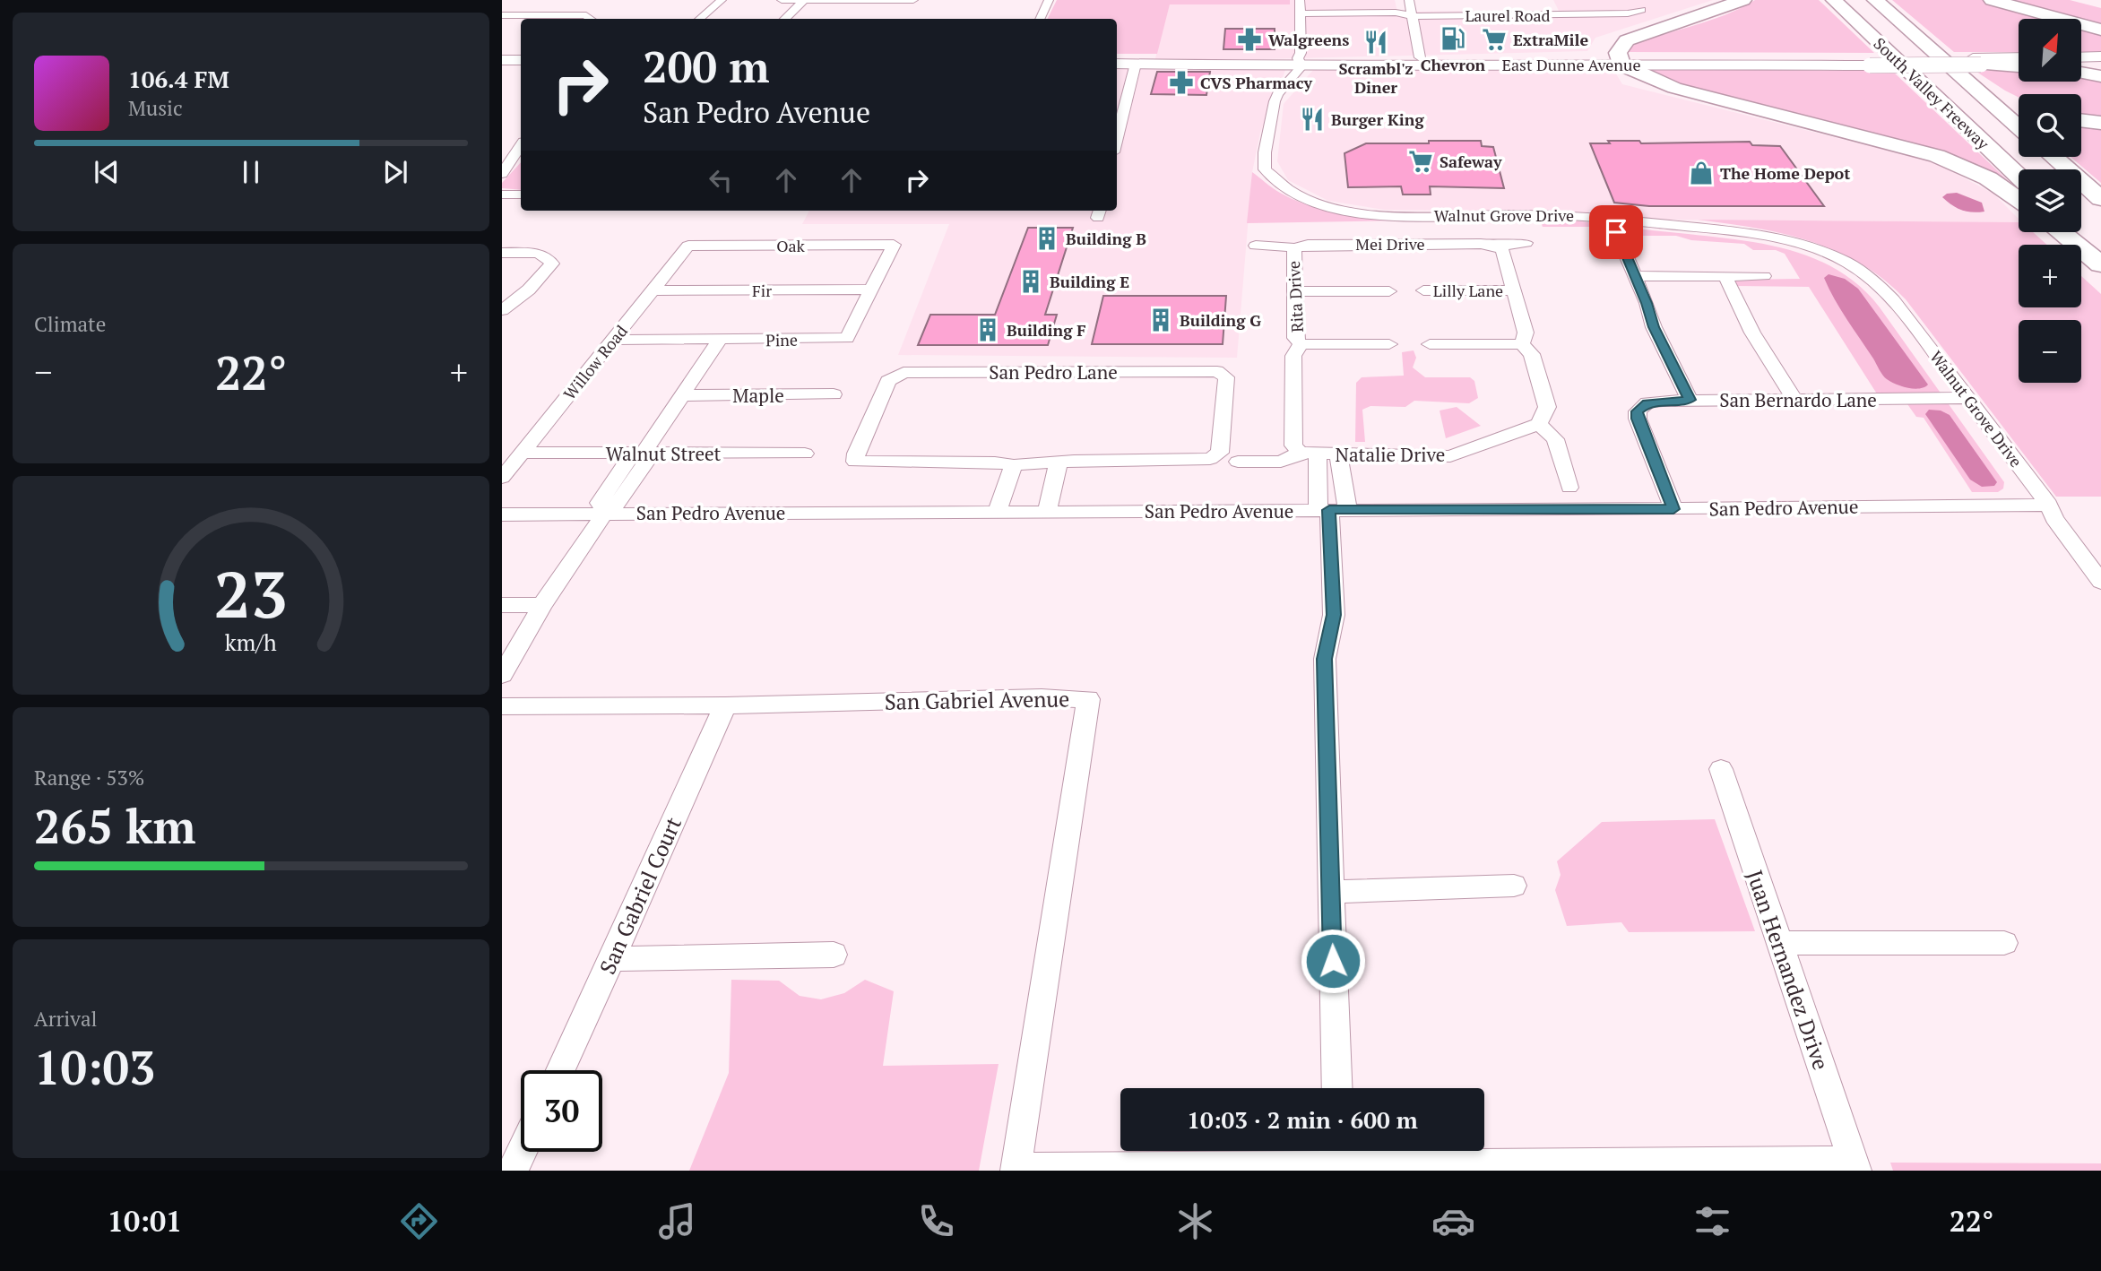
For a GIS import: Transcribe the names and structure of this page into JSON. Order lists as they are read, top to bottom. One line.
{"streets":{"highway":["South Valley Freeway"],"main road":["East Dunne Avenue"],"street":["Laurel Road","Walnut Grove Drive","Mei Drive","Oak","Fir","Lilly Lane","Rita Drive","Pine","Willow Road","San Pedro Lane","Maple","San Bernardo Lane","Walnut Street","Natalie Drive","San Pedro Avenue","San Gabriel Avenue","San Gabriel Court","Juan Hernandez Drive"]},"crossings":[["East Dunne Avenue","Walnut Grove Drive"],["Walnut Grove Drive","San Bernardo Lane"],["Walnut Grove Drive","San Pedro Avenue"],["Mei Drive","Rita Drive"],["Oak","Pine"],["Oak","Willow Road"],["Fir","Pine"],["Fir","Willow Road"],["Rita Drive","Natalie Drive"],["Rita Drive","San Pedro Avenue"],["Pine","Willow Road"],["Willow Road","Walnut Street"],["San Gabriel Avenue","San Gabriel Court"]],"places":{"fuel station":["Chevron"],"pharmacy":["Walgreens","CVS Pharmacy"],"supermarket":["ExtraMile","Safeway"],"restaurant":["Scrambl'z Diner","Burger King"],"shop":["The Home Depot"],"building":["Building B","Building E","Building G","Building F"]},"north":"top right","page":{"map_buttons":["+","−"],"turn":["200 m","San Pedro Avenue"],"song":["106.4 FM","Music"],"tile":["Climate",["Range · 53%","265 km"],["Arrival","10:03"]],"heat":["−","22°","+"],"limit":"30","trip":"10:03 · 2 min · 600 m","tabs":["10:01","22°"],"gauge":["23","km/h"]}}
